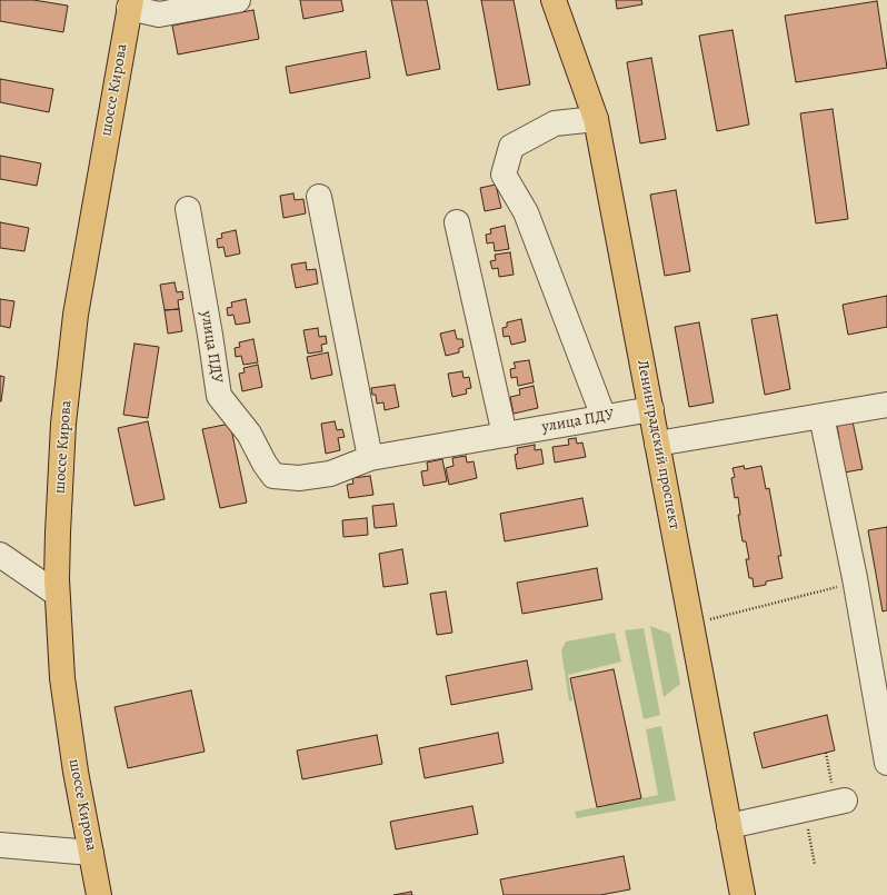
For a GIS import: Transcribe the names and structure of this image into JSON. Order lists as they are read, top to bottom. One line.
{"streets":{"main road":["шоссе Кирова","Ленинградский проспект"],"street":["улица ПДУ"]},"crossings":[["улица ПДУ","Ленинградский проспект"]]}
